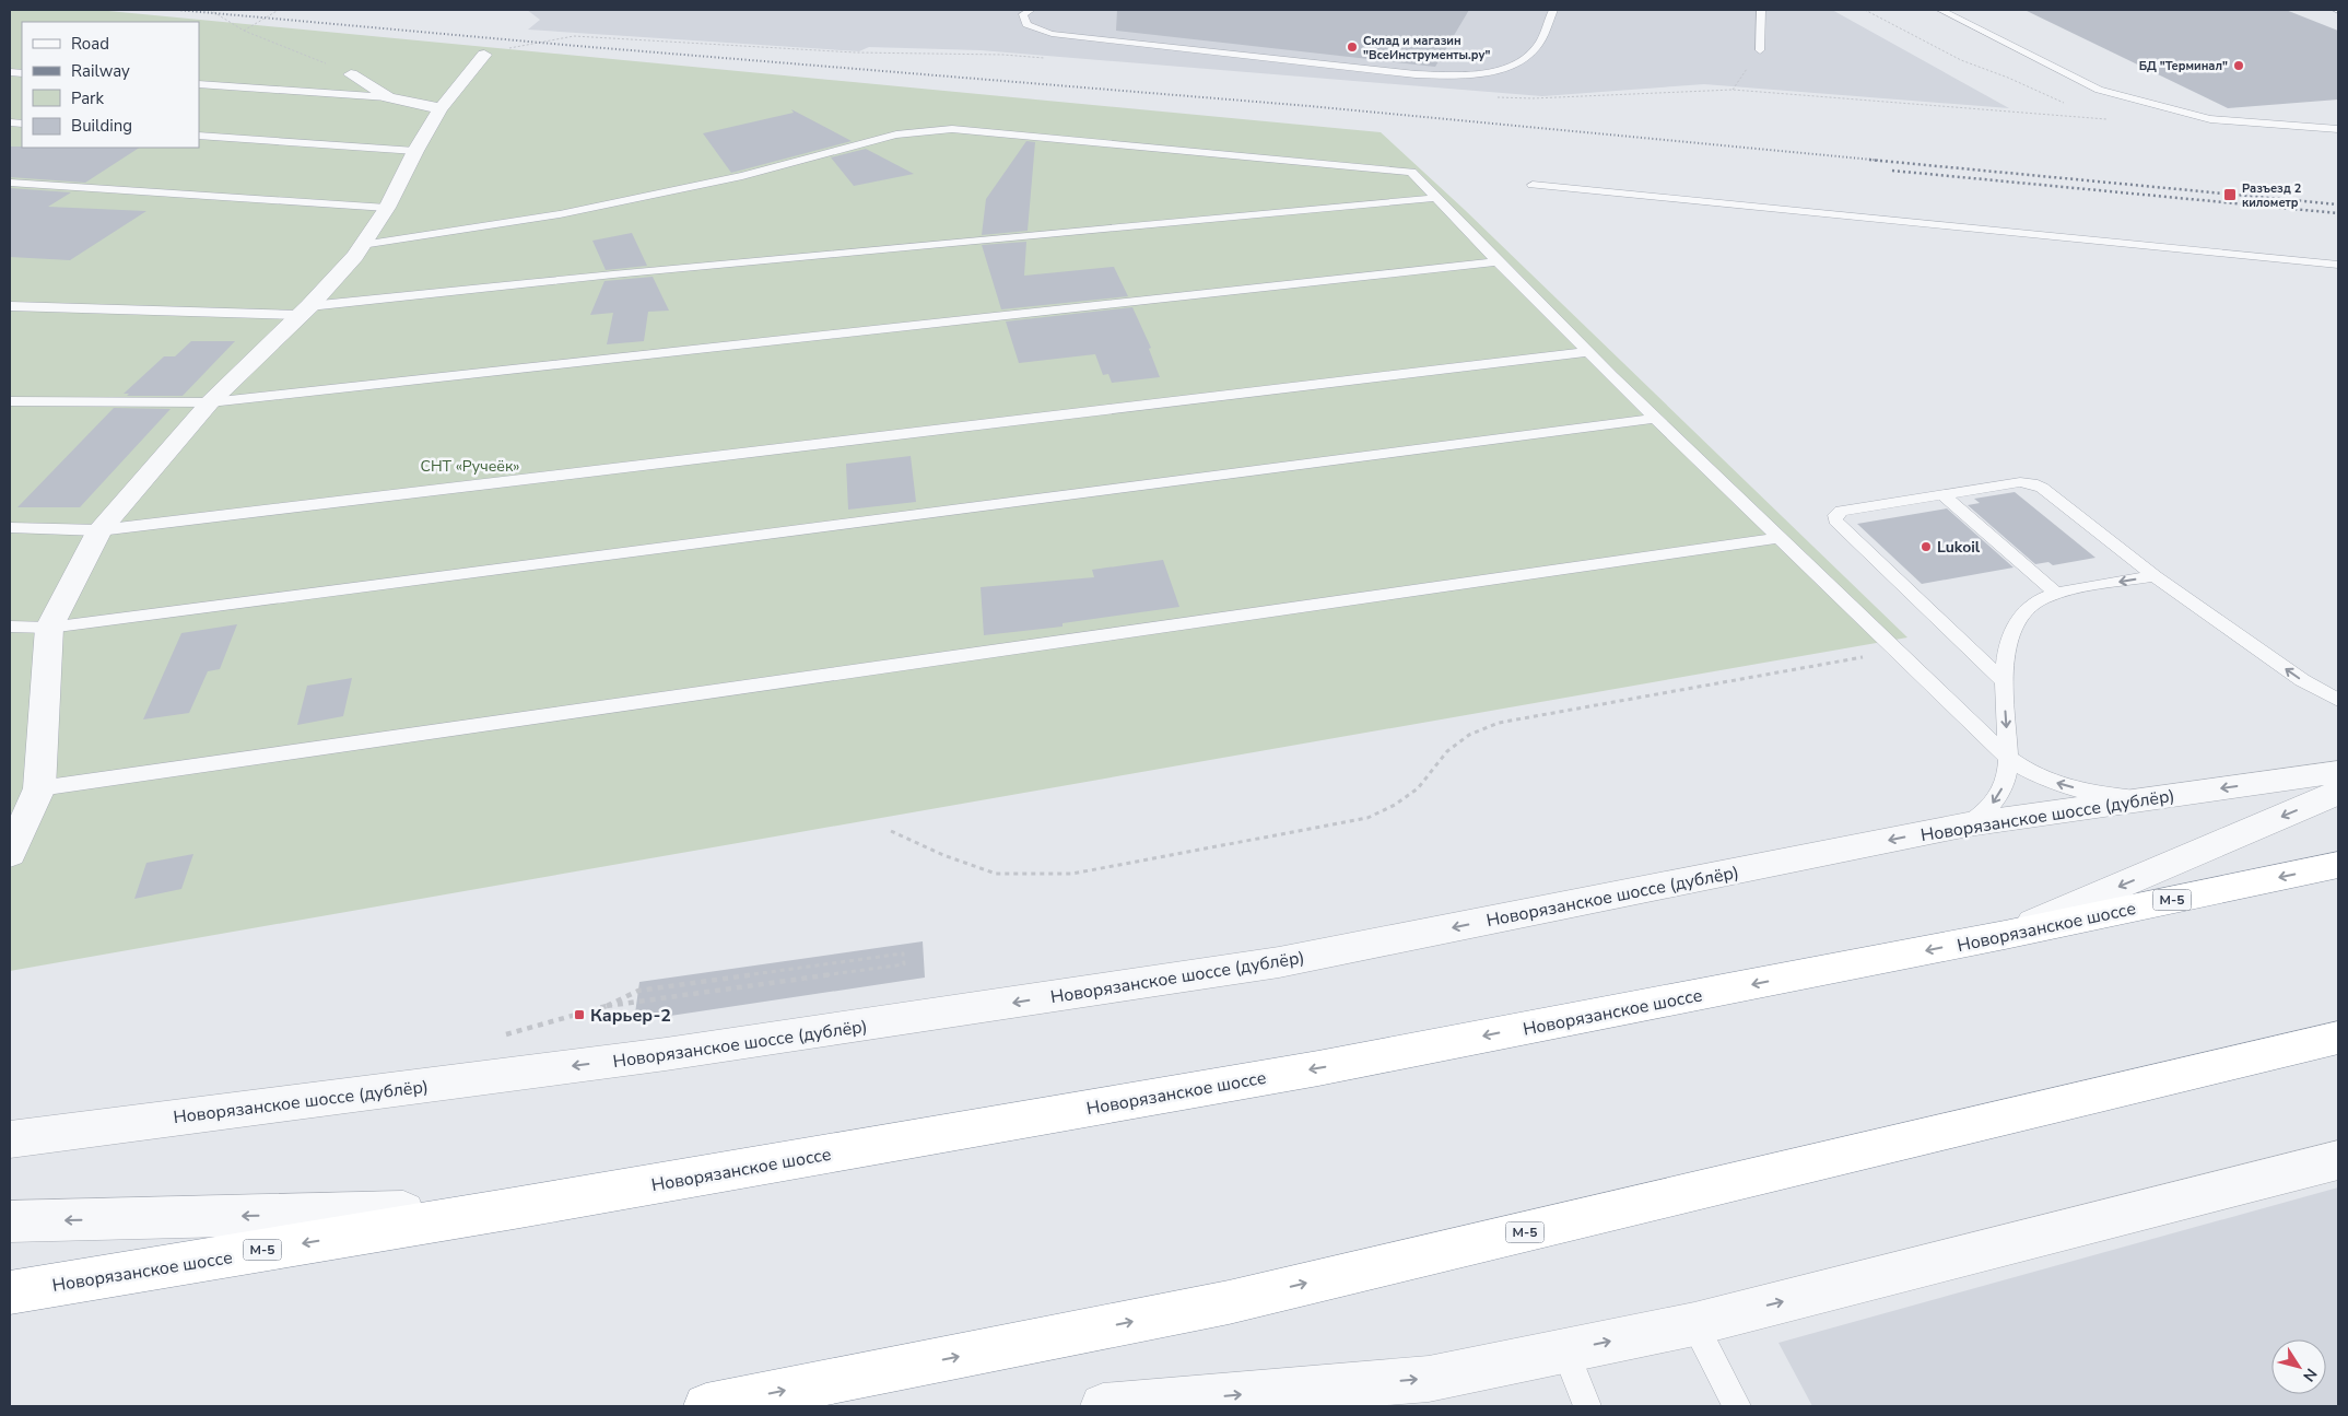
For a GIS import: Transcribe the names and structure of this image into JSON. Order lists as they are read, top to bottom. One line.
{"streets":{"highway":["М-5","Новорязанское шоссе"],"street":["Новорязанское шоссе (дублёр)"]},"parks":["СНТ «Ручеёк»"],"places":{"other":["Склад и магазин \"ВсеИнструменты.ру\"","БД \"Терминал\"","Lukoil"],"transit":["Разъезд 2 километр","Карьер-2"]},"legend":["Road","Railway","Park","Building"],"north":"bottom right"}
